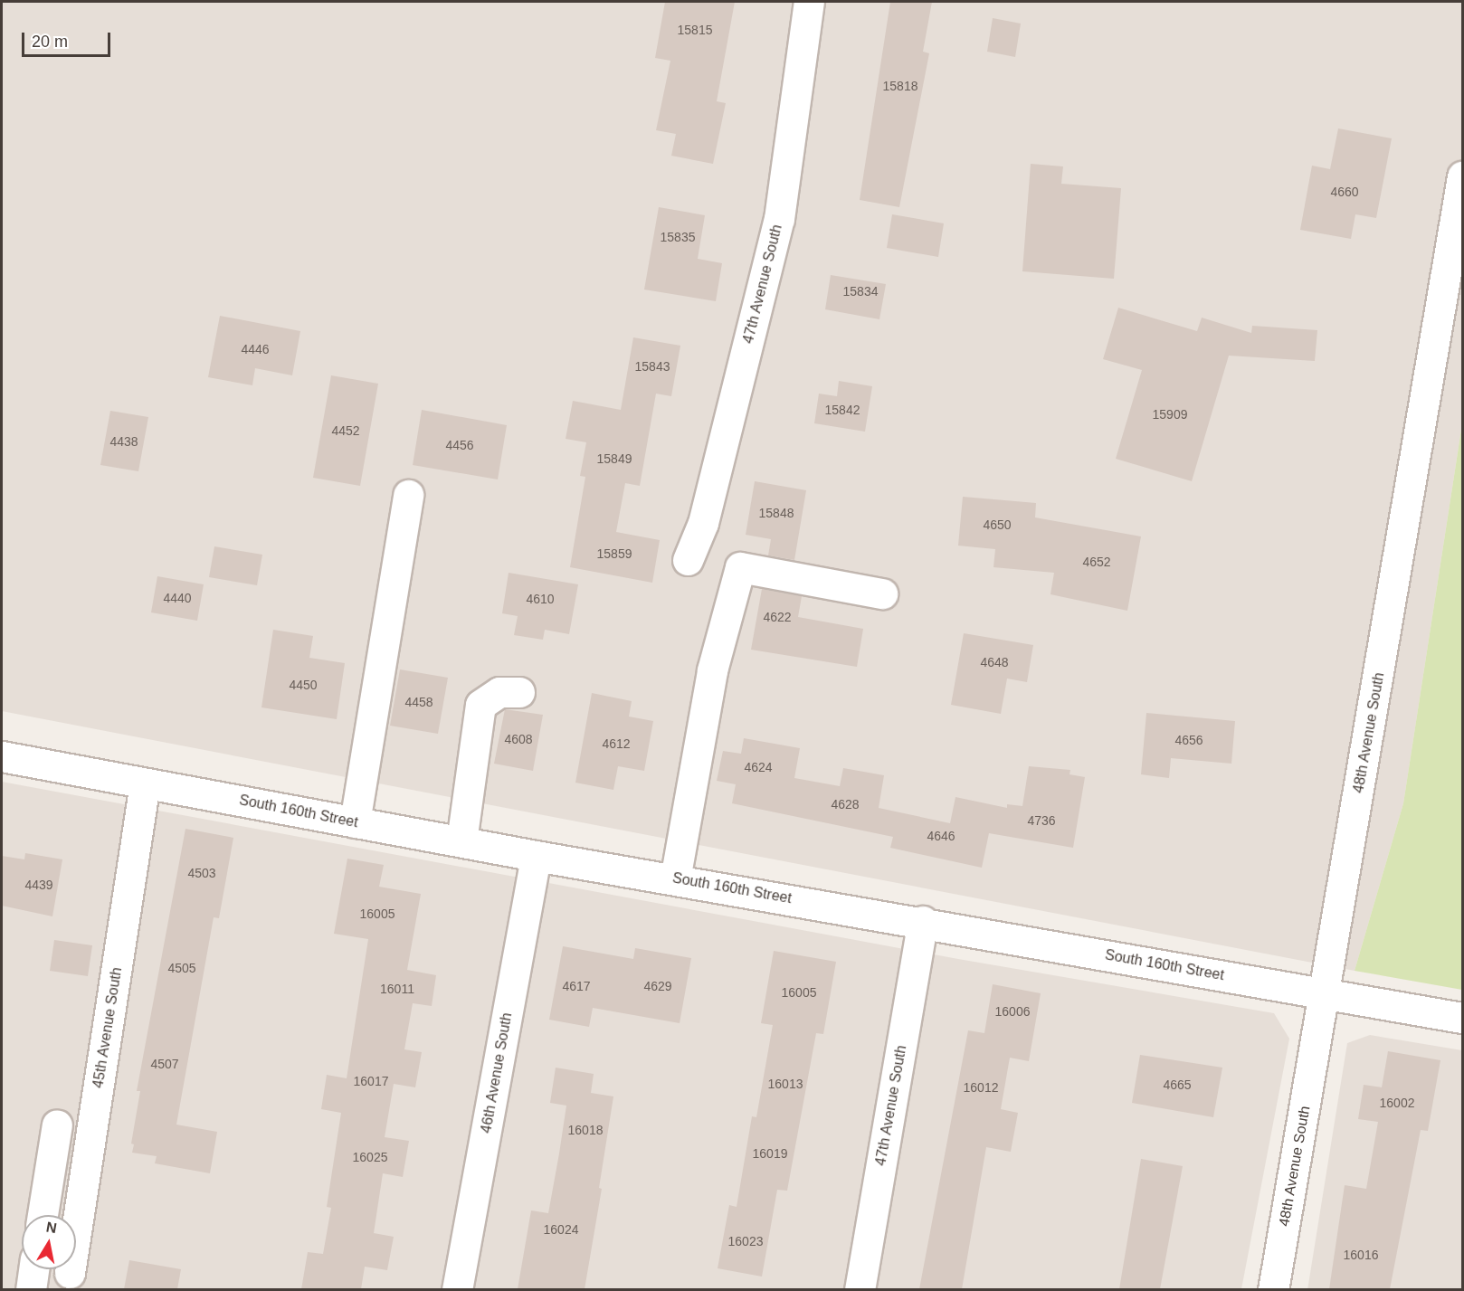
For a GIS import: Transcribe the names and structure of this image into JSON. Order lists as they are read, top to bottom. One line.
{"streets":{"street":["47th Avenue South","48th Avenue South","South 160th Street","45th Avenue South","46th Avenue South"]},"crossings":[["47th Avenue South","South 160th Street"],["48th Avenue South","South 160th Street"],["South 160th Street","45th Avenue South"],["South 160th Street","46th Avenue South"]],"house_numbers":["15815","15818","4660","15835","15834","4446","15843","15842","15909","4452","4438","4456","15849","15848","4650","15859","4652","4440","4610","4622","4648","4450","4458","4608","4656","4612","4624","4628","4736","4646","4503","4439","16005","4505","4617","4629","16011","16005","16006","4507","16017","16013","4665","16012","16002","16018","16019","16025","16024","16023","16016"],"scale_bar":"20 m","north":"top"}
